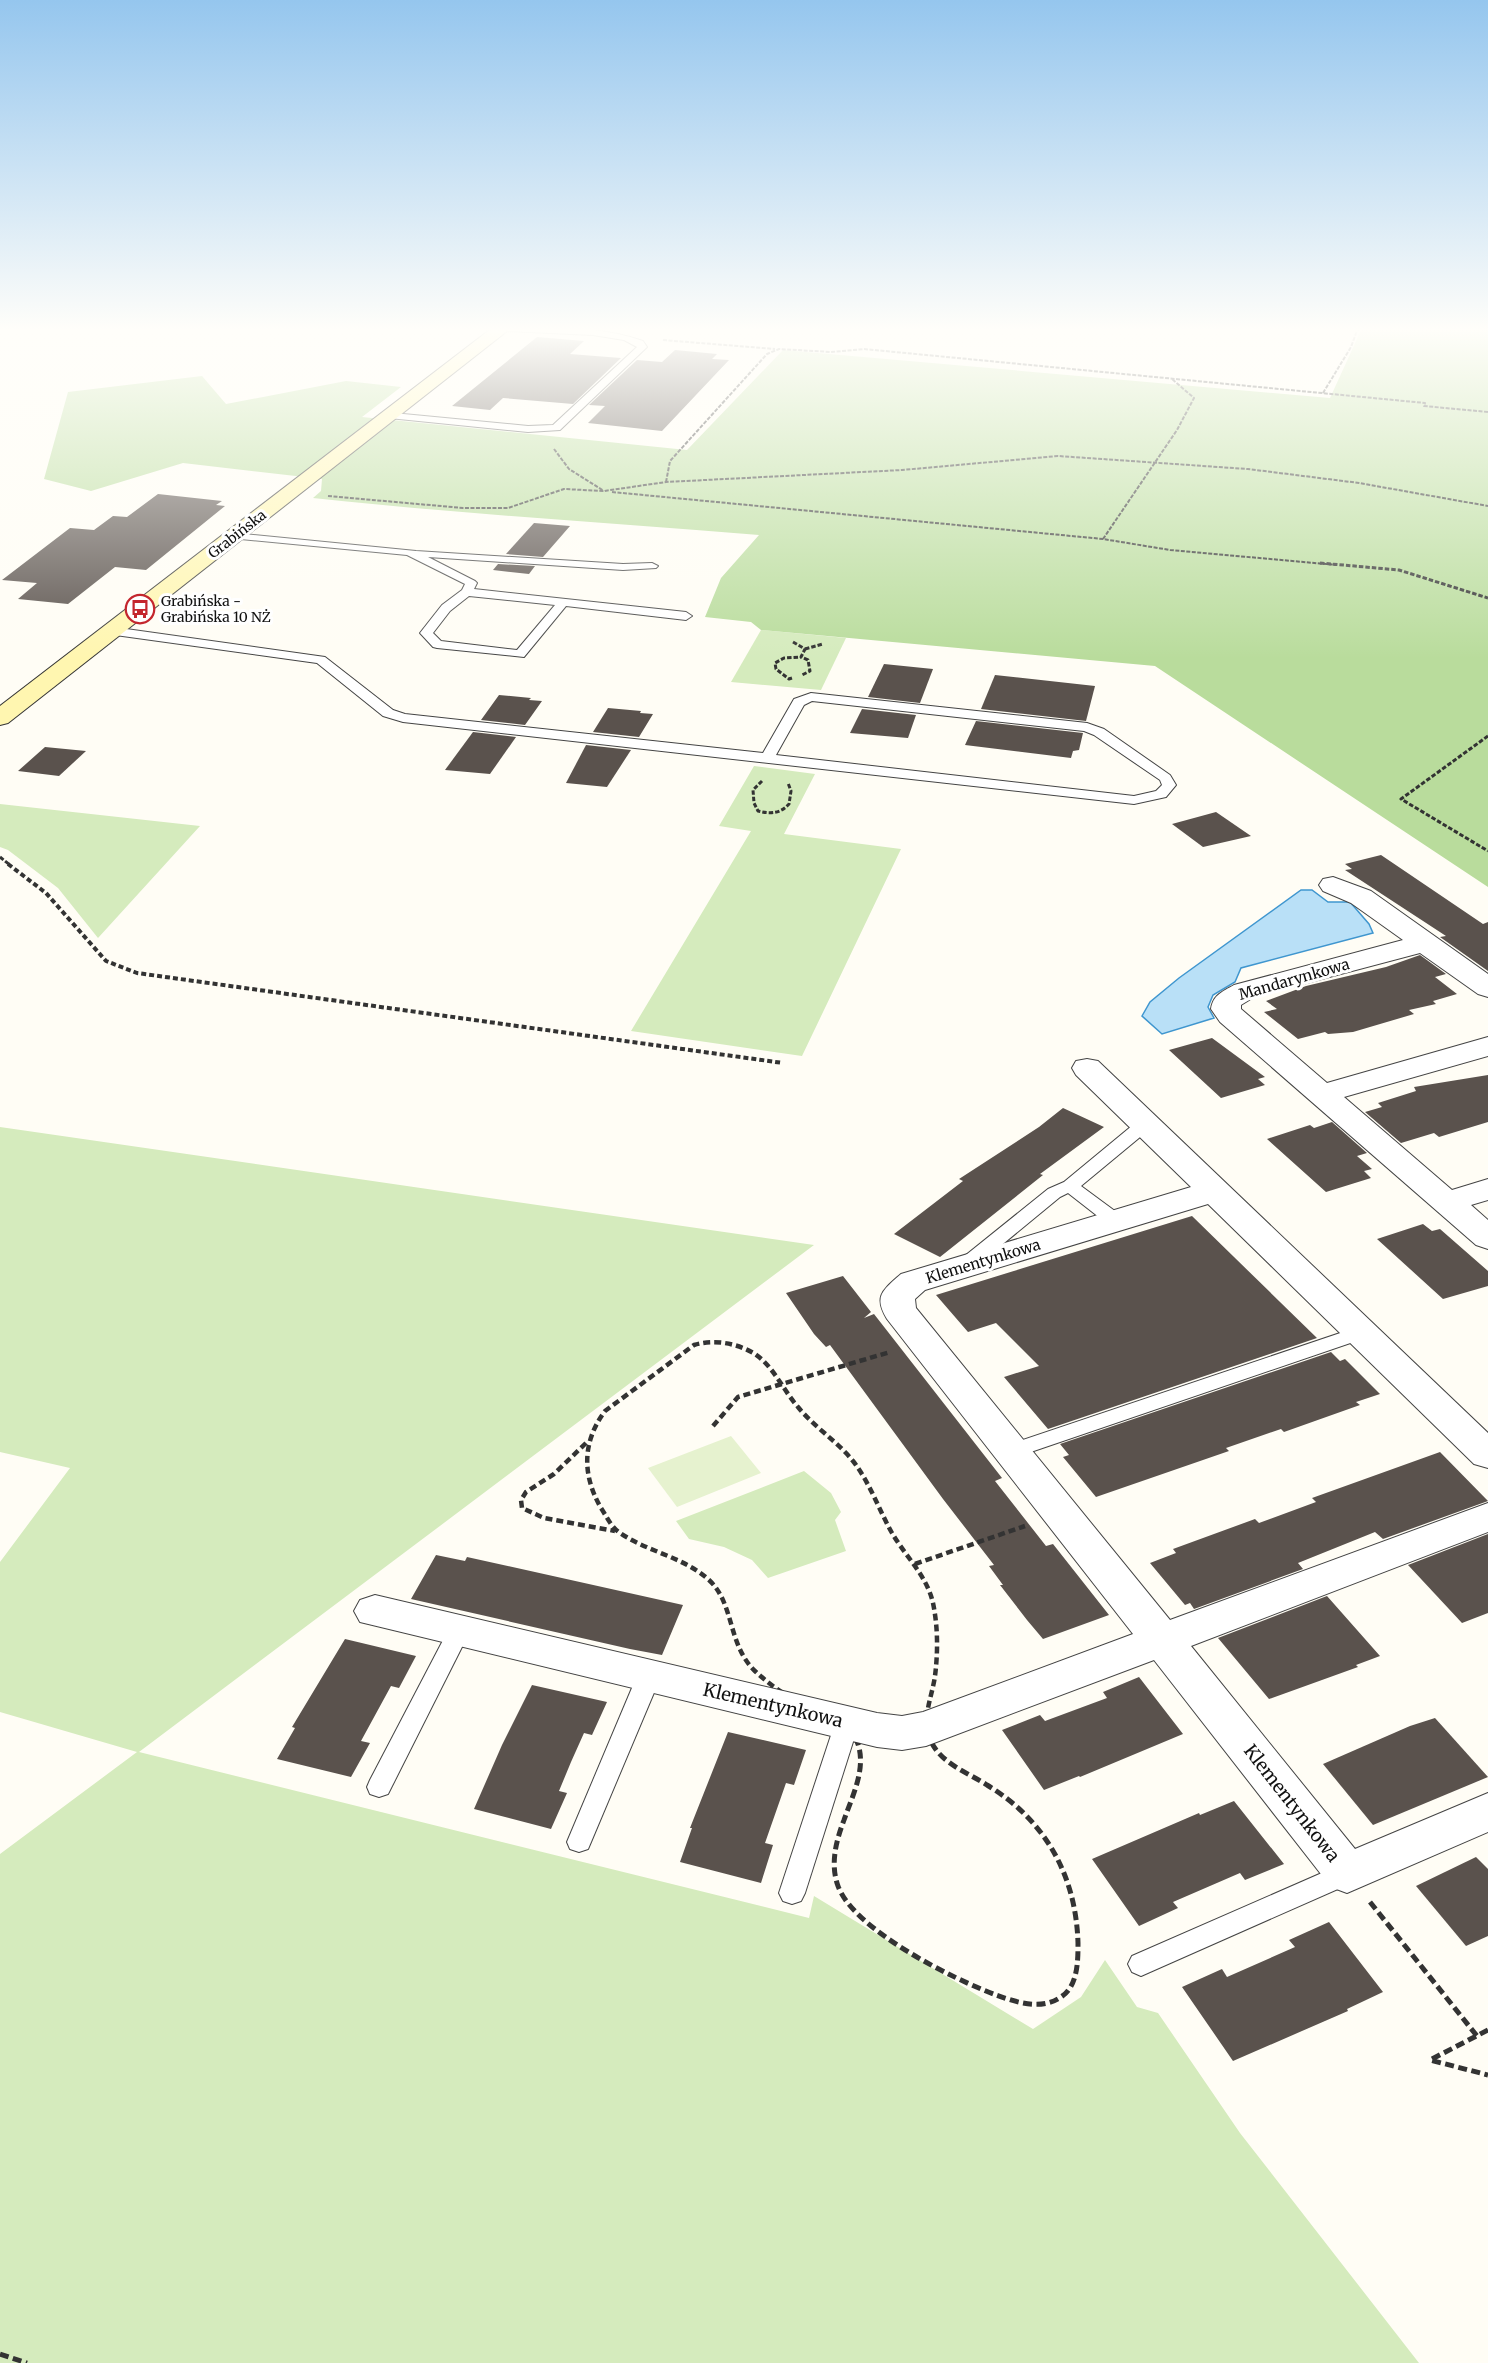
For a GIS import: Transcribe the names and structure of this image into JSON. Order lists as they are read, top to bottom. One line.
{"streets":{"street":["Grabińska","Mandarynkowa","Klementynkowa"]},"places":{"bus stop":["Grabińska - Grabińska 10 NŻ"]}}
